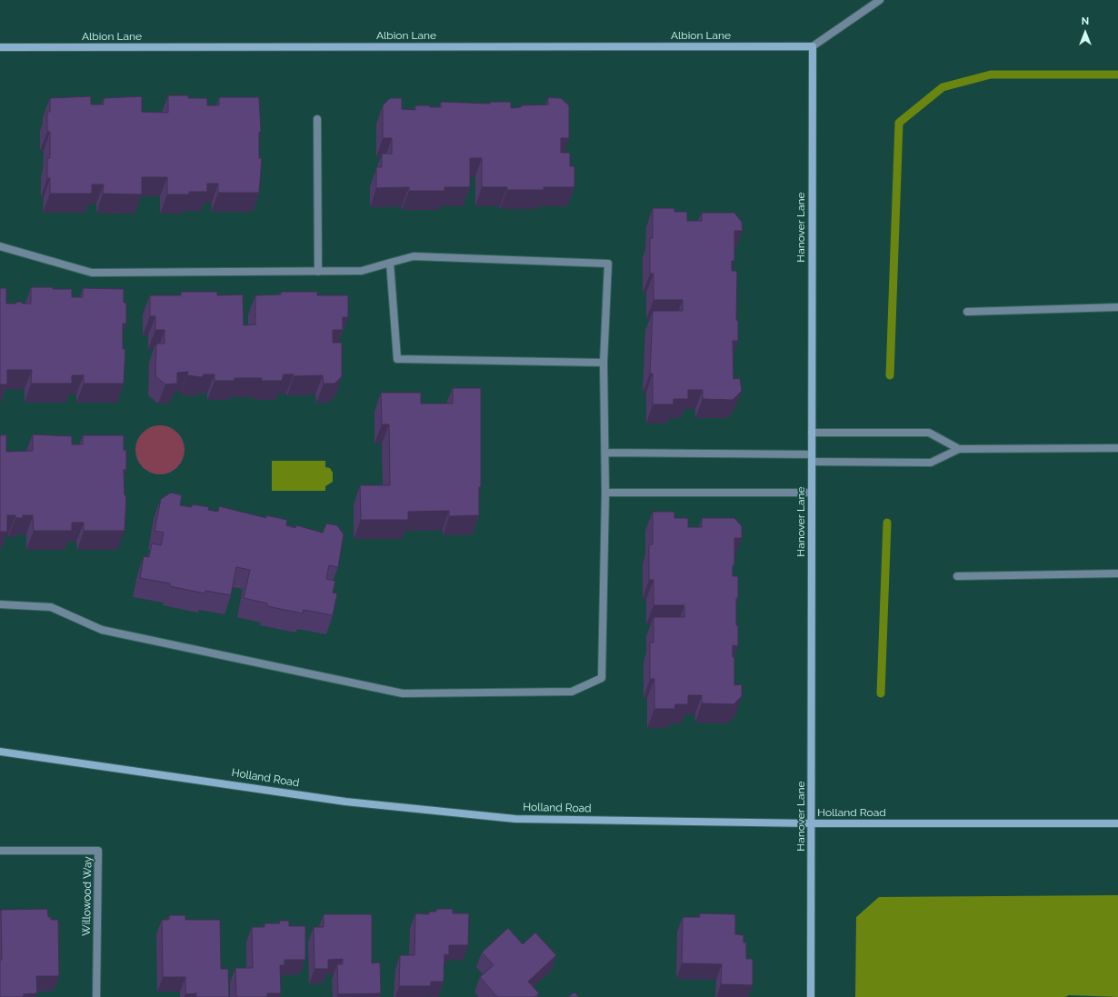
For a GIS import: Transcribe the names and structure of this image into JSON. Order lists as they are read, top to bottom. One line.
{"streets":{"street":["Albion Lane","Hanover Lane","Holland Road","Willowood Way"]},"crossings":[["Albion Lane","Hanover Lane"],["Hanover Lane","Holland Road"]],"north":"top"}
